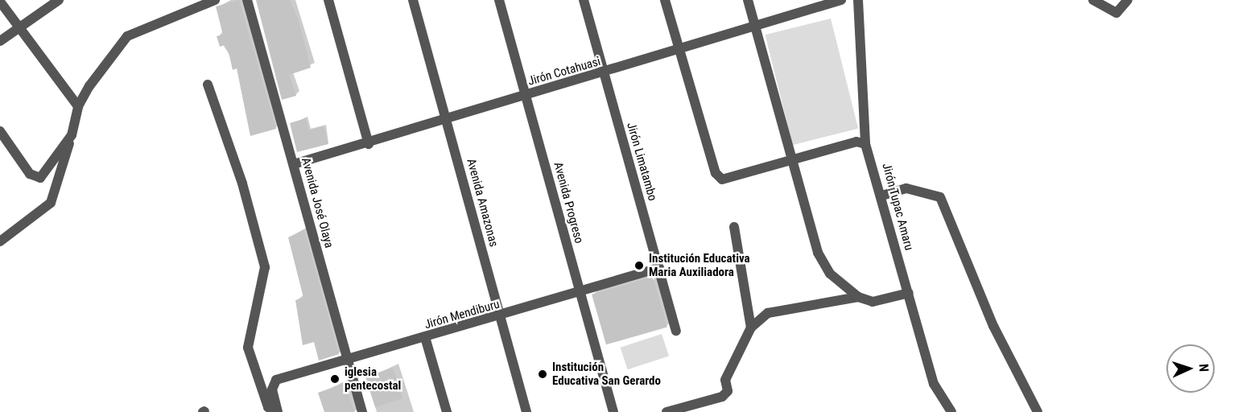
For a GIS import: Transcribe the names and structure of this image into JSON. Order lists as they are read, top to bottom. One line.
{"streets":{"street":["Jirón Cotahuasi","Jirón Limatambo","Avenida José Olaya","Avenida Amazonas","Avenida Progreso","Jirón Tupac Amaru","Jirón Mendiburu"]},"crossings":[["Jirón Cotahuasi","Jirón Limatambo"],["Jirón Cotahuasi","Avenida José Olaya"],["Jirón Cotahuasi","Avenida Amazonas"],["Jirón Cotahuasi","Avenida Progreso"],["Jirón Limatambo","Jirón Mendiburu"],["Avenida José Olaya","Jirón Mendiburu"],["Avenida Amazonas","Jirón Mendiburu"],["Avenida Progreso","Jirón Mendiburu"]],"places":["Institución Educativa Maria Auxiliadora","Institución Educativa San Gerardo","iglesia pentecostal"],"north":"right"}
